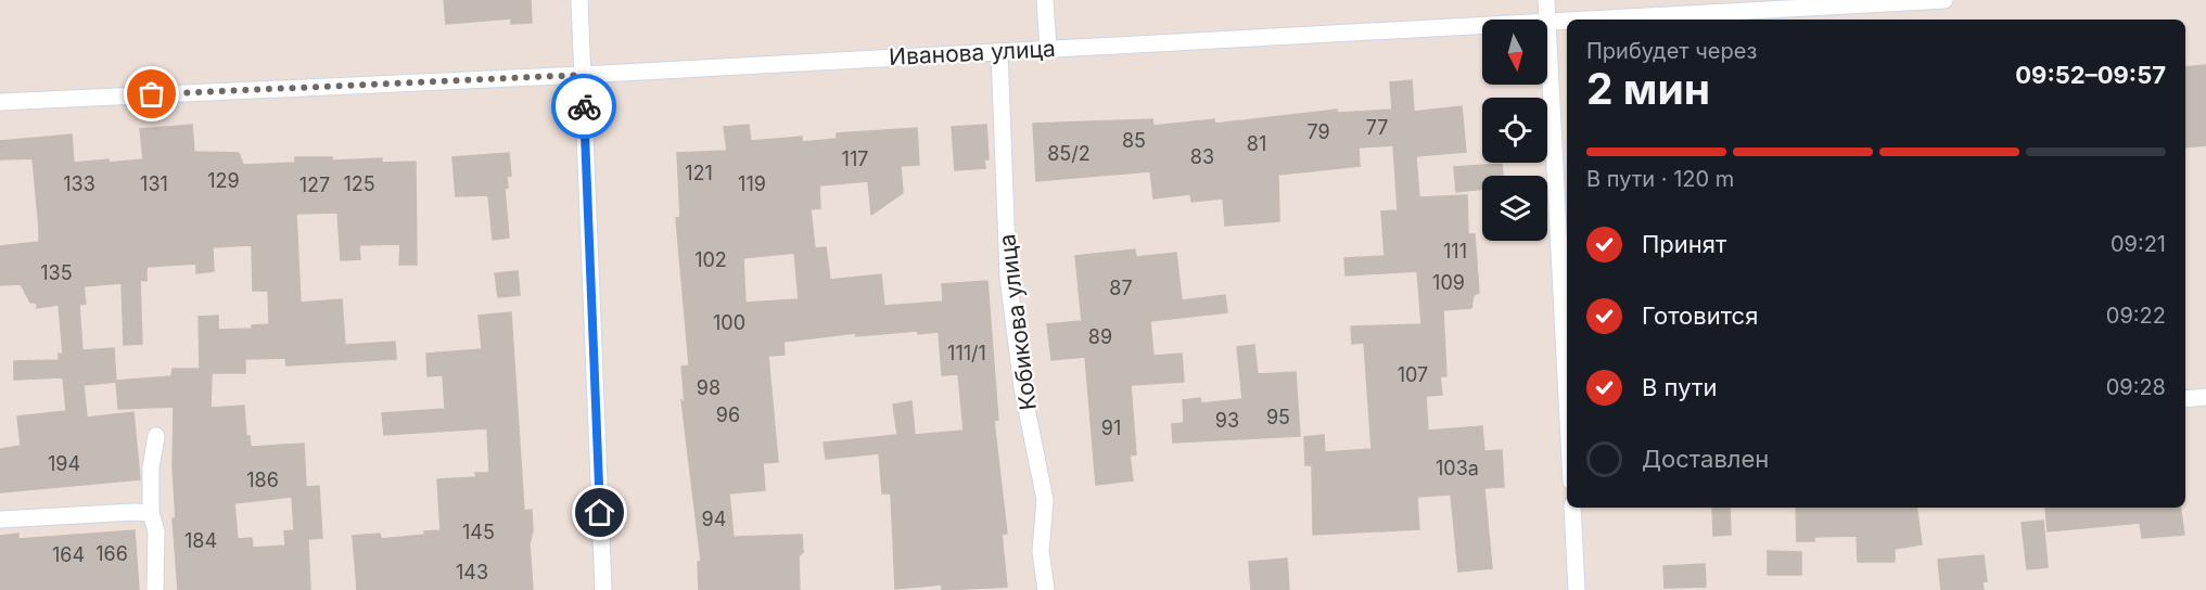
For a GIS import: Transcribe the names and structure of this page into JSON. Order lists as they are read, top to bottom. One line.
{"streets":{"street":["Иванова улица","Кобикова улица"]},"crossings":[["Иванова улица","Кобикова улица"]],"house_numbers":["77","79","85","81","85/2","83","117","121","129","133","131","125","119","127","111","102","135","109","87","100","89","111/1","107","98","96","95","93","91","194","103а","186","94","145","184","166","164","143"],"north":"bottom","page":{"heading":["2 мин","Прибудет через","09:52–09:57"],"bar":"В пути · 120 m","list":[["Принят","09:21"],["Готовится","09:22"],["В пути","09:28"],"Доставлен"]}}
